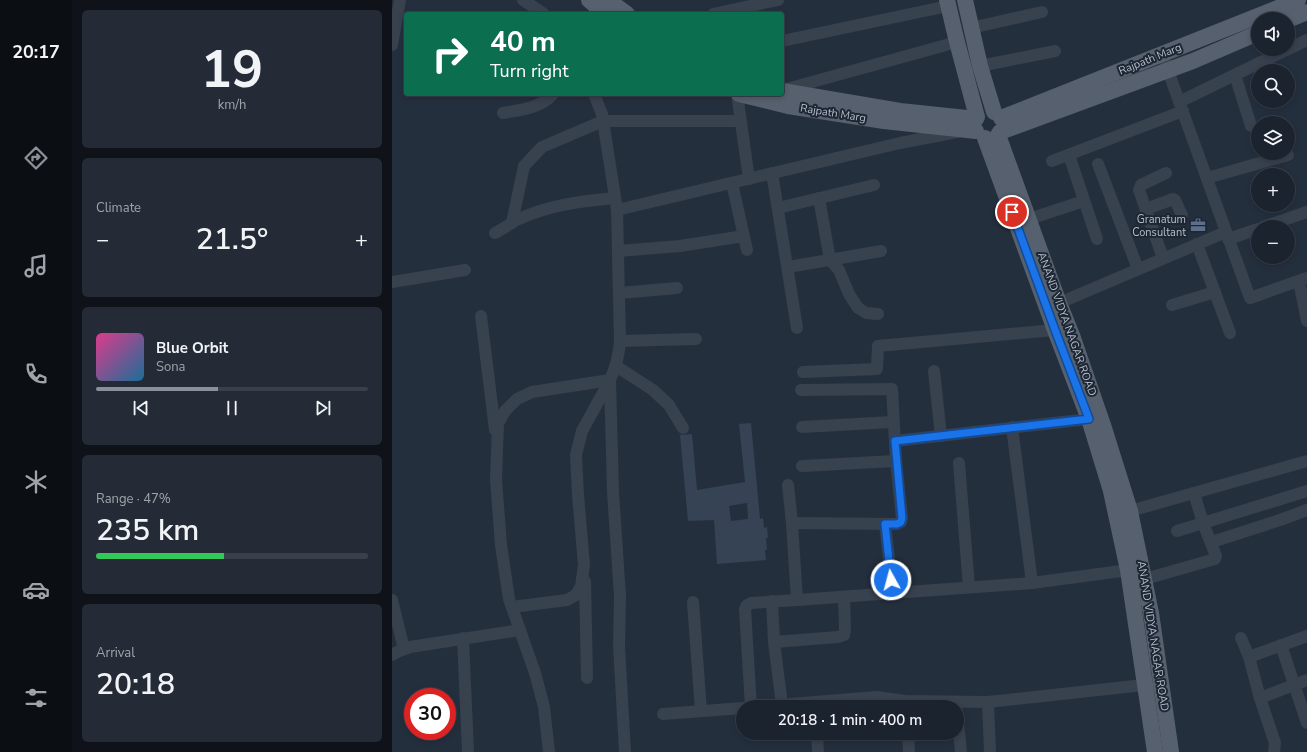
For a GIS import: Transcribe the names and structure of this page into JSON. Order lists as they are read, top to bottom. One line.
{"streets":{"main road":["Rajpath Marg","ANAND VIDYA NAGAR ROAD"]},"crossings":[["Rajpath Marg","ANAND VIDYA NAGAR ROAD"]],"places":{"office":["Granatum Consultant"]},"page":{"tabs":"20:17","tile":[["19","km/h"],"Climate",["Range · 47%","235 km"],["Arrival","20:18"]],"map_buttons":["+","−"],"turn":["40 m","Turn right"],"heat":["−","21.5°","+"],"song":["Blue Orbit","Sona"],"limit":"30","trip":"20:18 · 1 min · 400 m"}}
